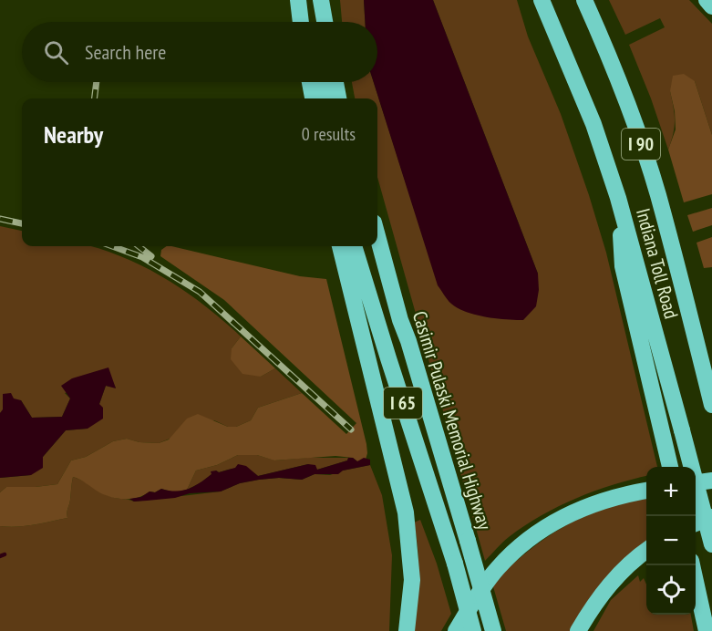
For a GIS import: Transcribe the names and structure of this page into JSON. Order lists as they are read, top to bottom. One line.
{"streets":{"highway":["I 90","Indiana Toll Road","I 65","Casimir Pulaski Memorial Highway"]},"page":{"search":"Search here","heading":["Nearby","0 results"],"map_buttons":["+","−"]}}
